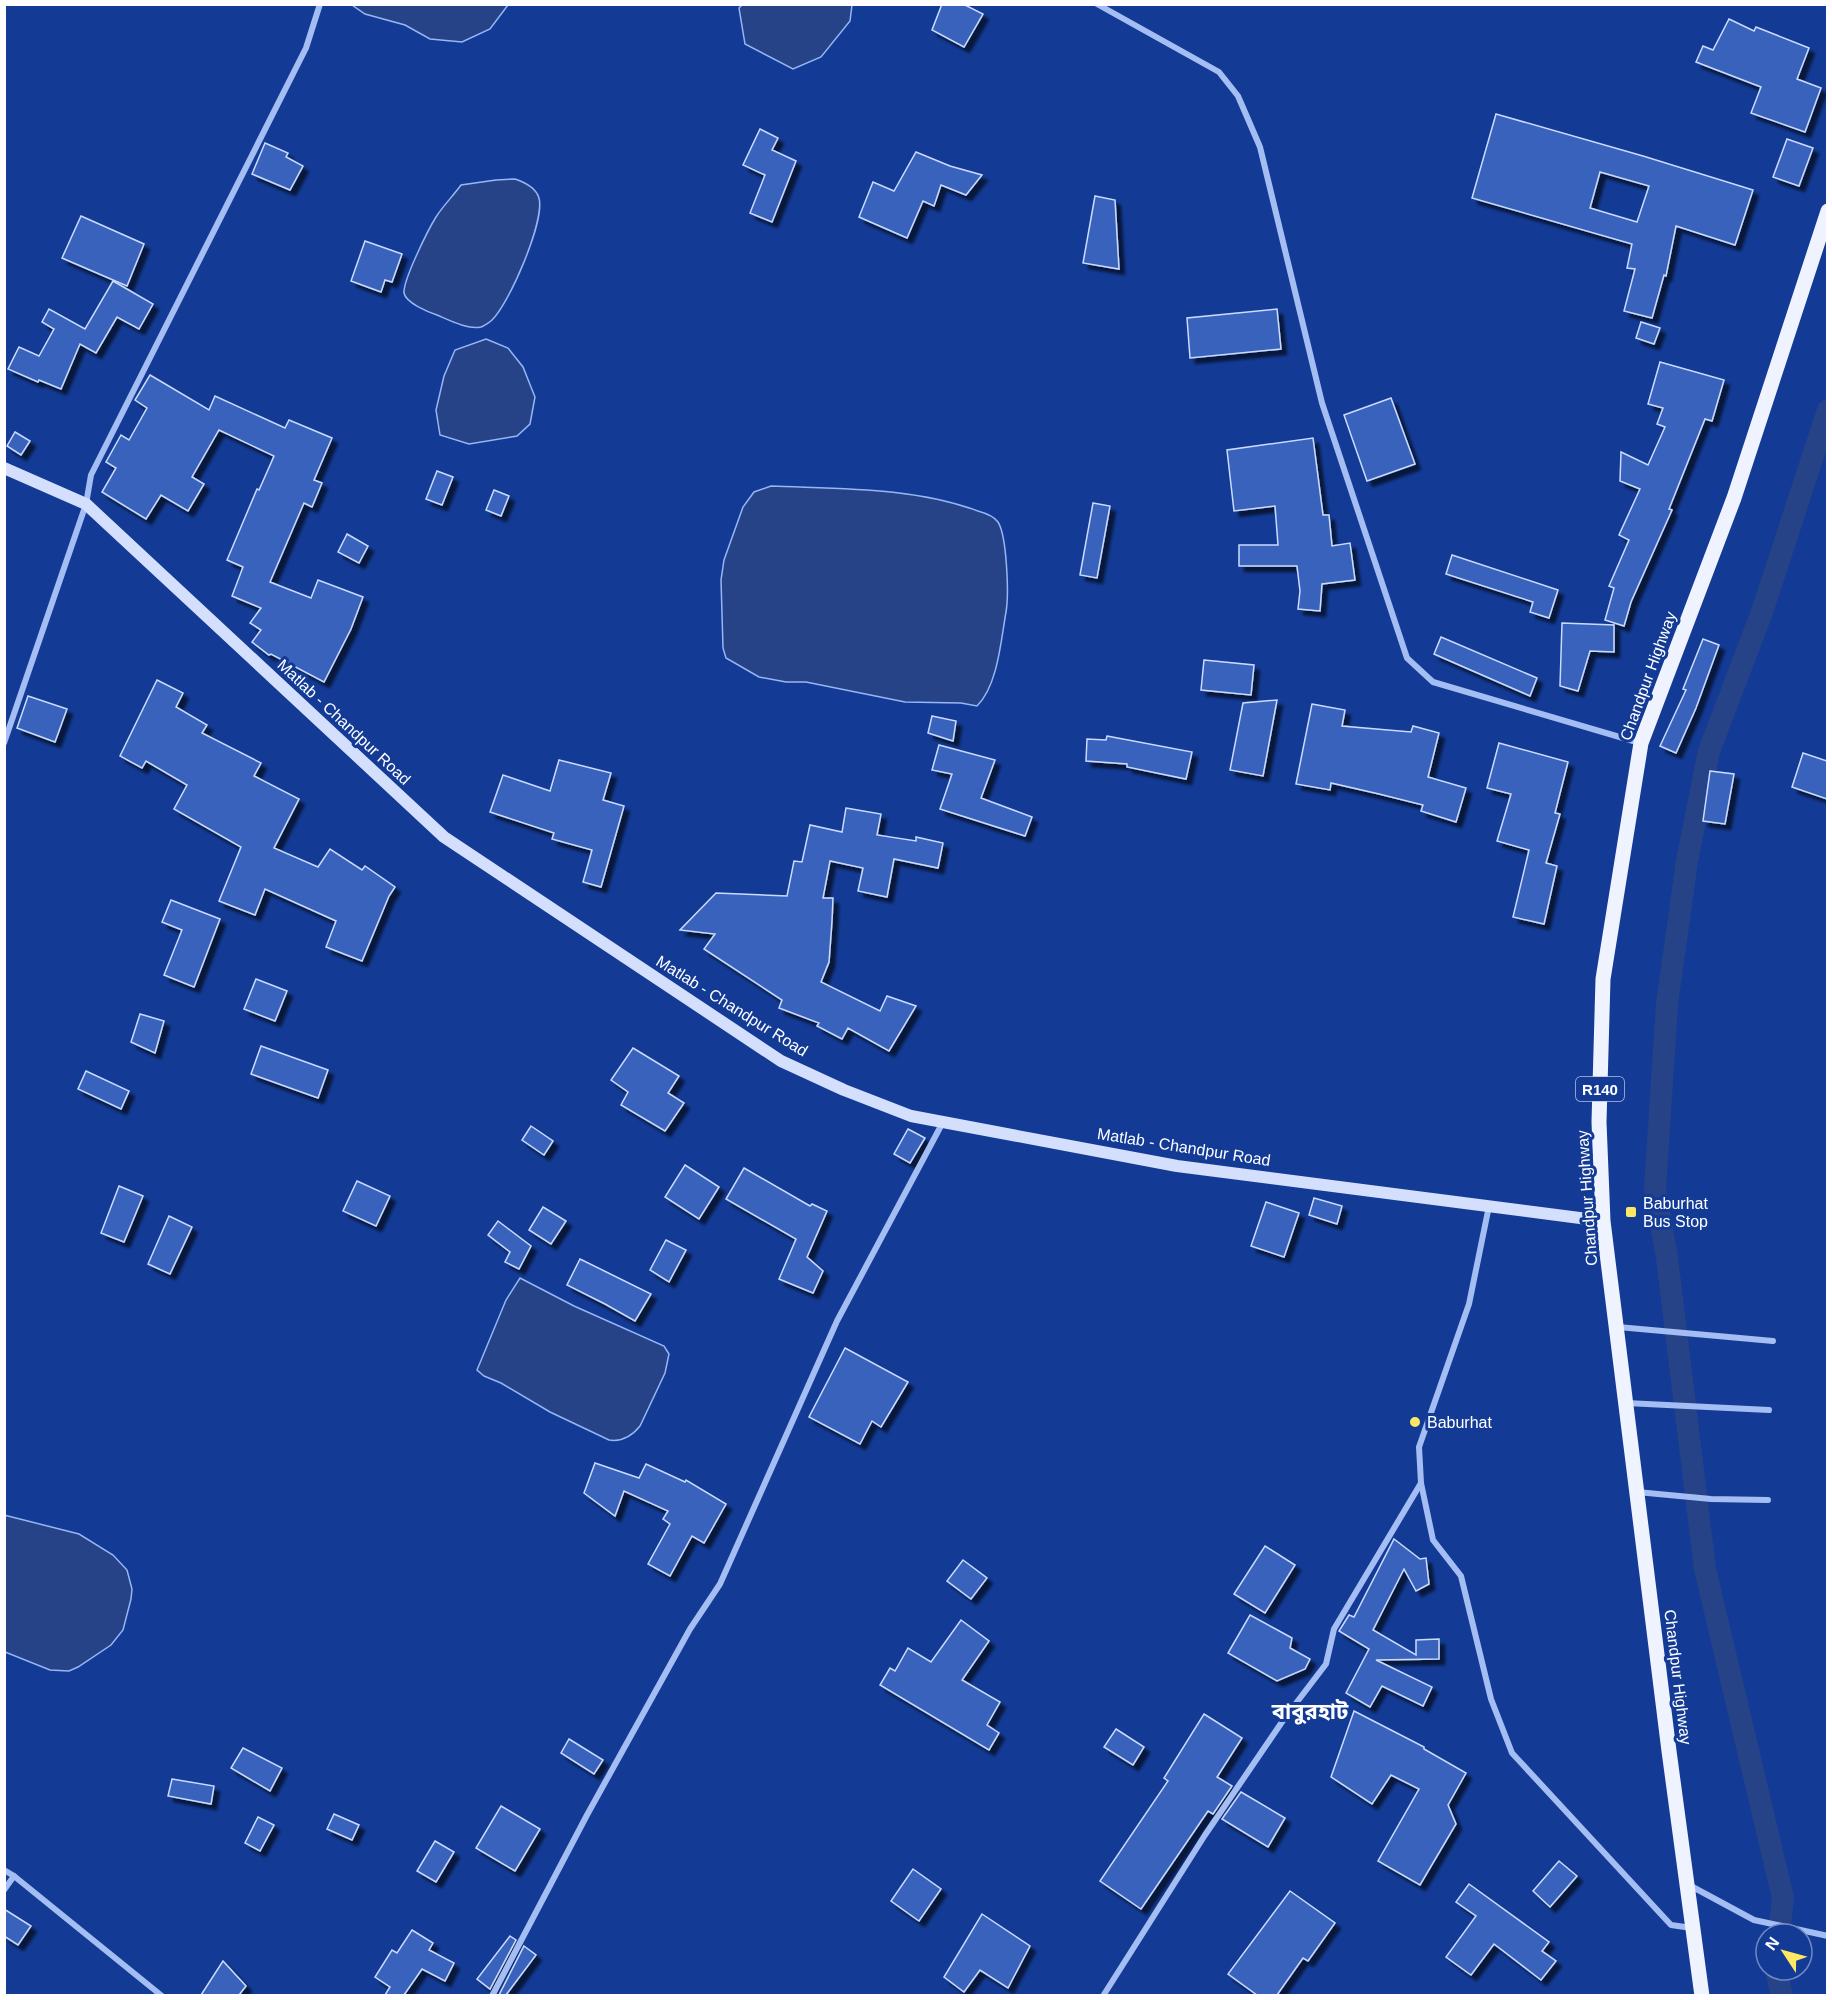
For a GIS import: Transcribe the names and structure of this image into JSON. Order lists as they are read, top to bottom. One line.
{"streets":{"main road":["Chandpur Highway","Matlab - Chandpur Road","R140"]},"crossings":[["Chandpur Highway","Matlab - Chandpur Road"]],"districts":["বাবুরহাট"],"places":{"transit":["Baburhat Bus Stop"],"other":["Baburhat"]},"north":"top left"}
